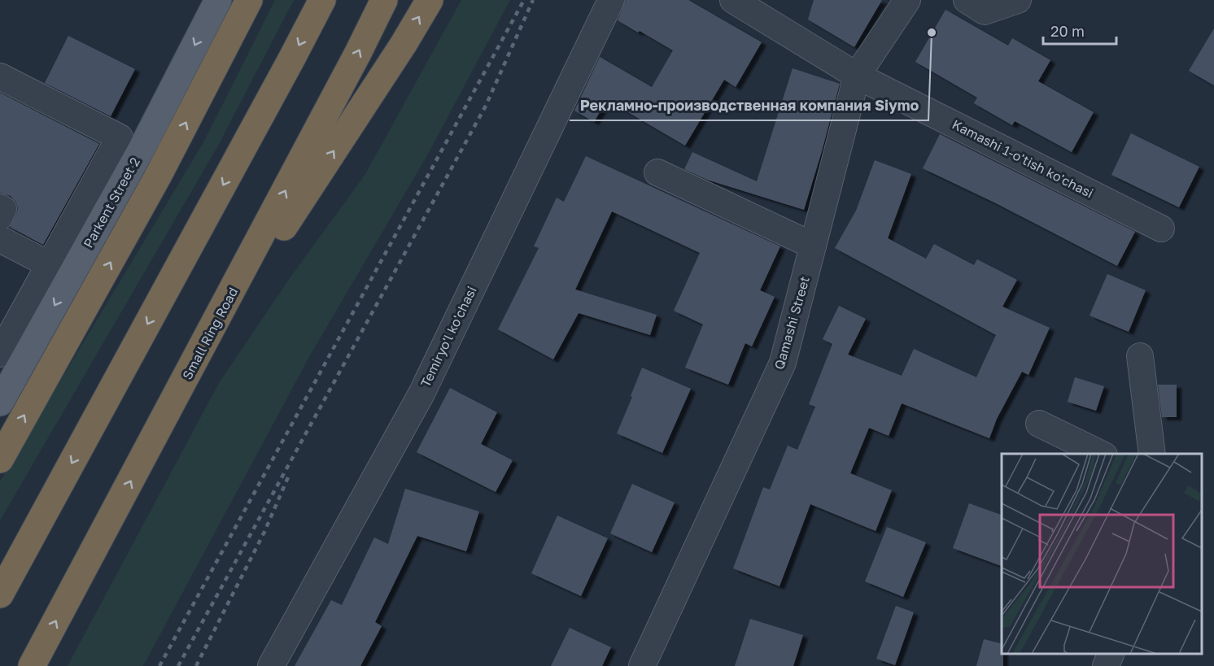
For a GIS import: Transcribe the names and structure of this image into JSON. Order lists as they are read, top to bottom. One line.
{"streets":{"highway":["Small Ring Road"],"main road":["Parkent Street 2"],"street":["Kamashi 1-o'tish ko'chasi","Qamashi Street","Temiryo'l ko'chasi"]},"crossings":[["Kamashi 1-o'tish ko'chasi","Qamashi Street"]],"one_way":["Parkent Street 2"],"places":["Рекламно-производственная компания Siymo"],"scale_bar":"20 m"}
